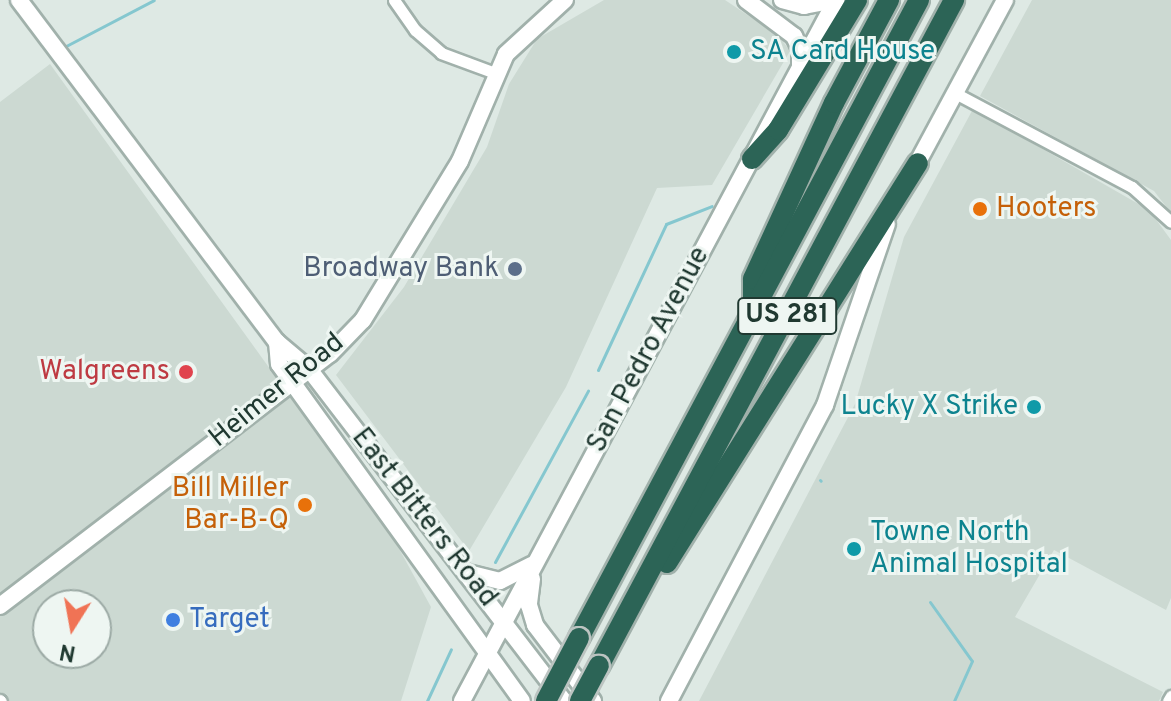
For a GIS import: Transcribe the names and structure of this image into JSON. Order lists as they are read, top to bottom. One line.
{"streets":{"highway":["US 281"],"main road":["San Pedro Avenue","Heimer Road","East Bitters Road"]},"crossings":[["San Pedro Avenue","East Bitters Road"],["Heimer Road","East Bitters Road"]],"places":["SA Card House","Hooters","Broadway Bank","Walgreens","Lucky X Strike","Bill Miller Bar-B-Q","Towne North Animal Hospital","Target"],"north":"bottom"}
